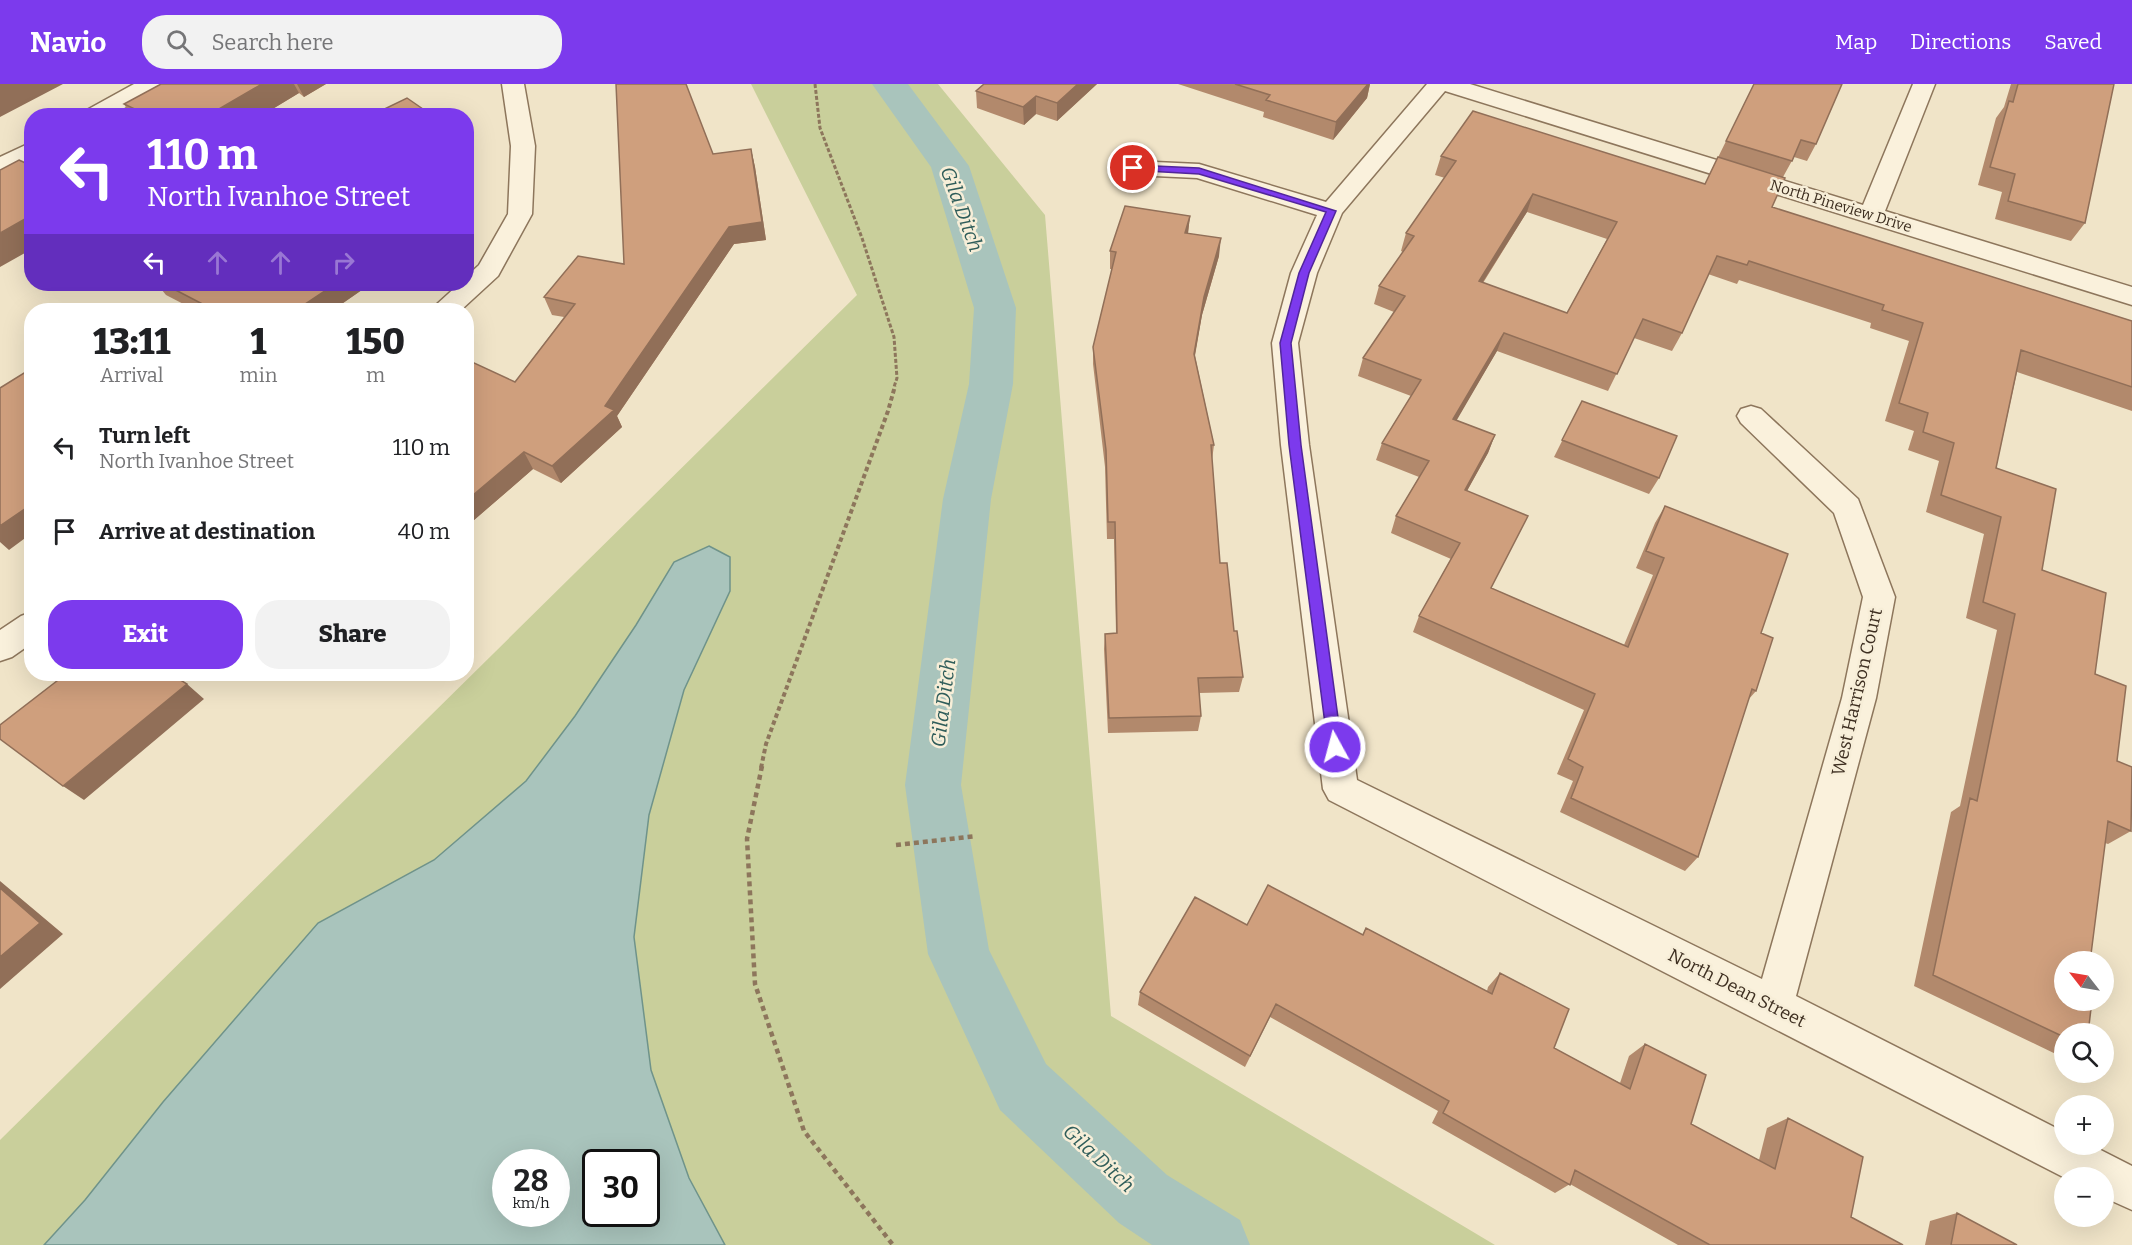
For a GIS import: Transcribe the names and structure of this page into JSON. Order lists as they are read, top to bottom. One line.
{"streets":{"street":["North Pineview Drive","West Harrison Court","North Dean Street"]},"crossings":[["West Harrison Court","North Dean Street"]],"water":["Gila Ditch"],"north":"top left","page":{"header":"Navio","search":"Search here","nav":["Map","Directions","Saved"],"turn":["110 m","North Ivanhoe Street"],"eta":["13:11","Arrival","1","min","150","m"],"list":[{"name":"Turn left","note":"North Ivanhoe Street","value":"110 m"},{"name":"Arrive at destination","value":"40 m"}],"buttons":["Exit","Share"],"map_buttons":["+","−"],"speed":"28 km/h","limit":"30"}}
